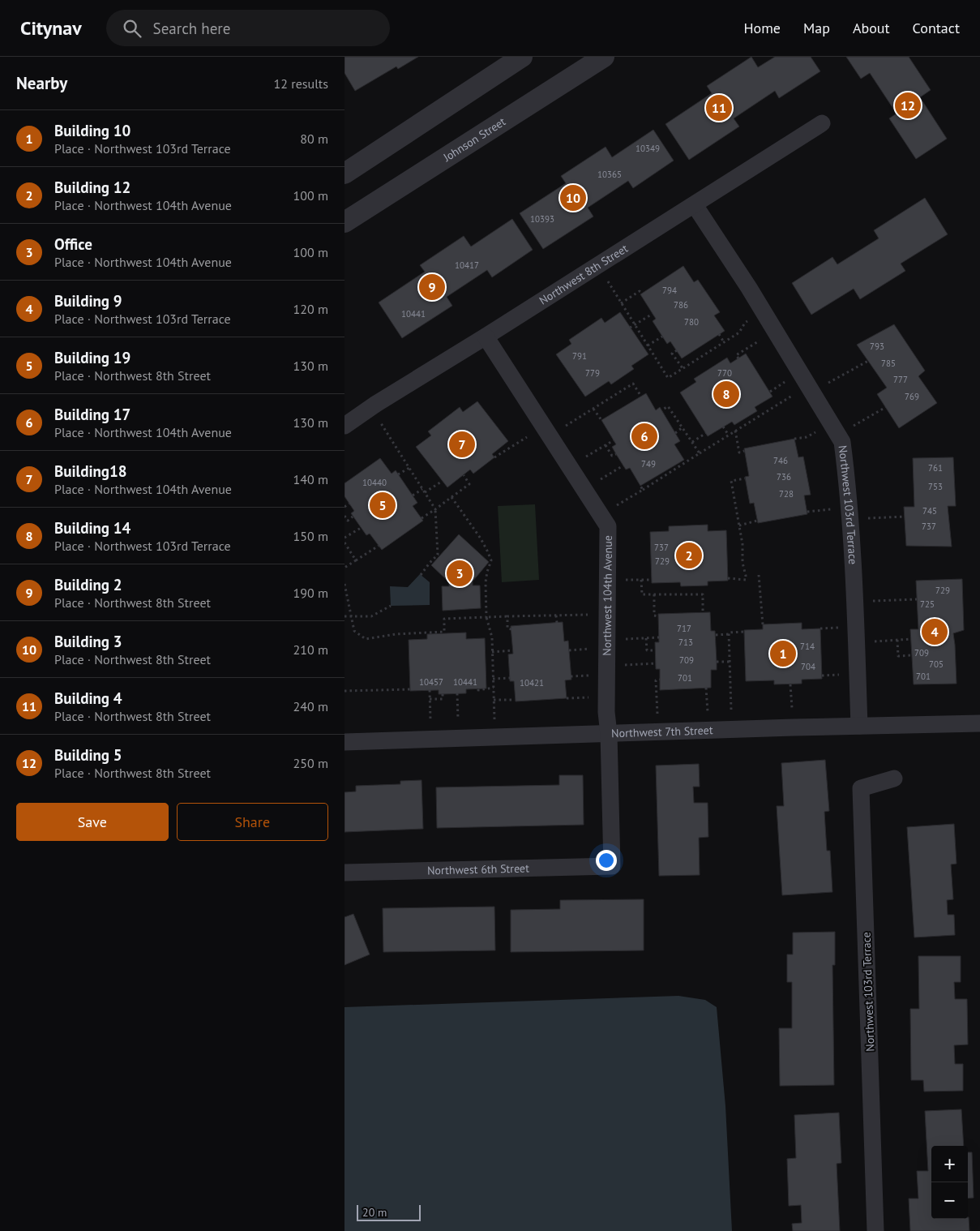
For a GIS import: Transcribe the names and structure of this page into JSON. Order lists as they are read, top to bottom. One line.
{"streets":{"street":["Johnson Street","Northwest 8th Street","Northwest 103rd Terrace","Northwest 104th Avenue","Northwest 7th Street","Northwest 6th Street"]},"crossings":[["Northwest 8th Street","Northwest 103rd Terrace"],["Northwest 8th Street","Northwest 104th Avenue"],["Northwest 103rd Terrace","Northwest 7th Street"],["Northwest 104th Avenue","Northwest 7th Street"],["Northwest 104th Avenue","Northwest 6th Street"]],"house_numbers":["10349","10365","10393","10417","794","786","10441","780","793","791","785","779","770","777","769","746","749","761","736","10440","753","728","745","737","737","729","729","725","717","713","714","709","709","705","704","701","701","10457","10441","10421"],"scale_bar":"20 m","page":{"header":"Citynav","search":"Search here","nav":["Home","Map","About","Contact"],"heading":["Nearby","12 results"],"pins":["12","11","10","9","8","6","7","5","2","3","4","1"],"list":[{"mark":"1","name":"Building 10","note":"Place · Northwest 103rd Terrace","value":"80 m"},{"mark":"2","name":"Building 12","note":"Place · Northwest 104th Avenue","value":"100 m"},{"mark":"3","name":"Office","note":"Place · Northwest 104th Avenue","value":"100 m"},{"mark":"4","name":"Building 9","note":"Place · Northwest 103rd Terrace","value":"120 m"},{"mark":"5","name":"Building 19","note":"Place · Northwest 8th Street","value":"130 m"},{"mark":"6","name":"Building 17","note":"Place · Northwest 104th Avenue","value":"130 m"},{"mark":"7","name":"Building18","note":"Place · Northwest 104th Avenue","value":"140 m"},{"mark":"8","name":"Building 14","note":"Place · Northwest 103rd Terrace","value":"150 m"},{"mark":"9","name":"Building 2","note":"Place · Northwest 8th Street","value":"190 m"},{"mark":"10","name":"Building 3","note":"Place · Northwest 8th Street","value":"210 m"},{"mark":"11","name":"Building 4","note":"Place · Northwest 8th Street","value":"240 m"},{"mark":"12","name":"Building 5","note":"Place · Northwest 8th Street","value":"250 m"}],"buttons":["Save","Share"],"map_buttons":["+","−"],"scale":"20 m"}}
